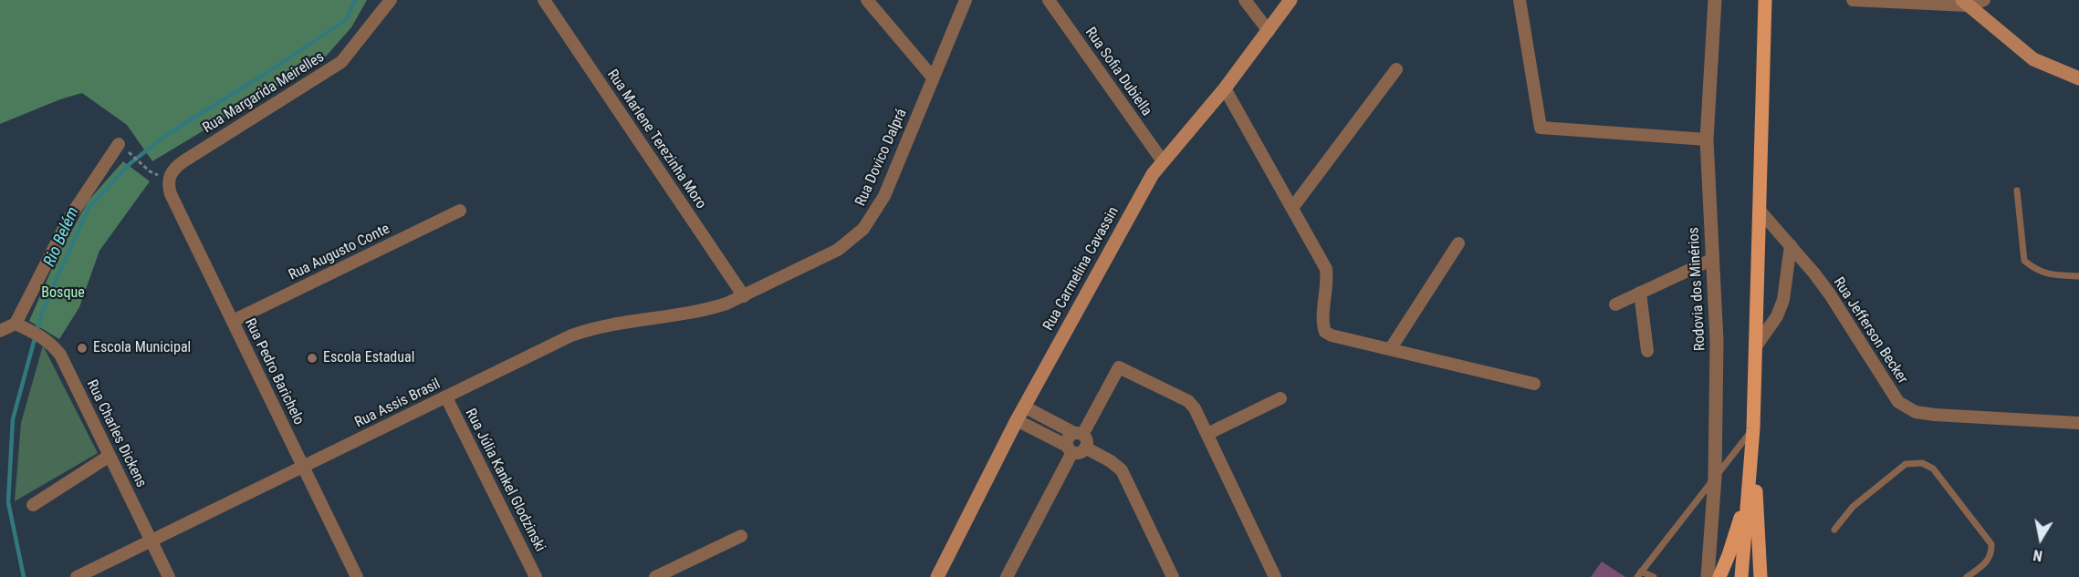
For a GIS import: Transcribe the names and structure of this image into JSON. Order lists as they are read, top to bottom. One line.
{"streets":{"main road":["Rua Carmelina Cavassin"],"street":["Rua Sofia Dubiella","Rua Margarida Meirelles","Rua Marlene Terezinha Moro","Rua Dovico Dalprá","Rua Augusto Conte","Rodovia dos Minérios","Rua Jefferson Becker","Rua Pedro Barichelo","Rua Assis Brasil","Rua Charles Dickens","Rua Júlia Kankel Glodzinski"]},"crossings":[["Rua Sofia Dubiella","Rua Carmelina Cavassin"],["Rua Margarida Meirelles","Rua Pedro Barichelo"],["Rua Marlene Terezinha Moro","Rua Dovico Dalprá"],["Rua Marlene Terezinha Moro","Rua Assis Brasil"],["Rua Dovico Dalprá","Rua Assis Brasil"],["Rua Augusto Conte","Rua Pedro Barichelo"],["Rua Pedro Barichelo","Rua Assis Brasil"],["Rua Assis Brasil","Rua Charles Dickens"],["Rua Assis Brasil","Rua Júlia Kankel Glodzinski"]],"water":["Rio Belém"],"parks":["Bosque"],"places":["Escola Municipal","Escola Estadual"],"north":"bottom"}
